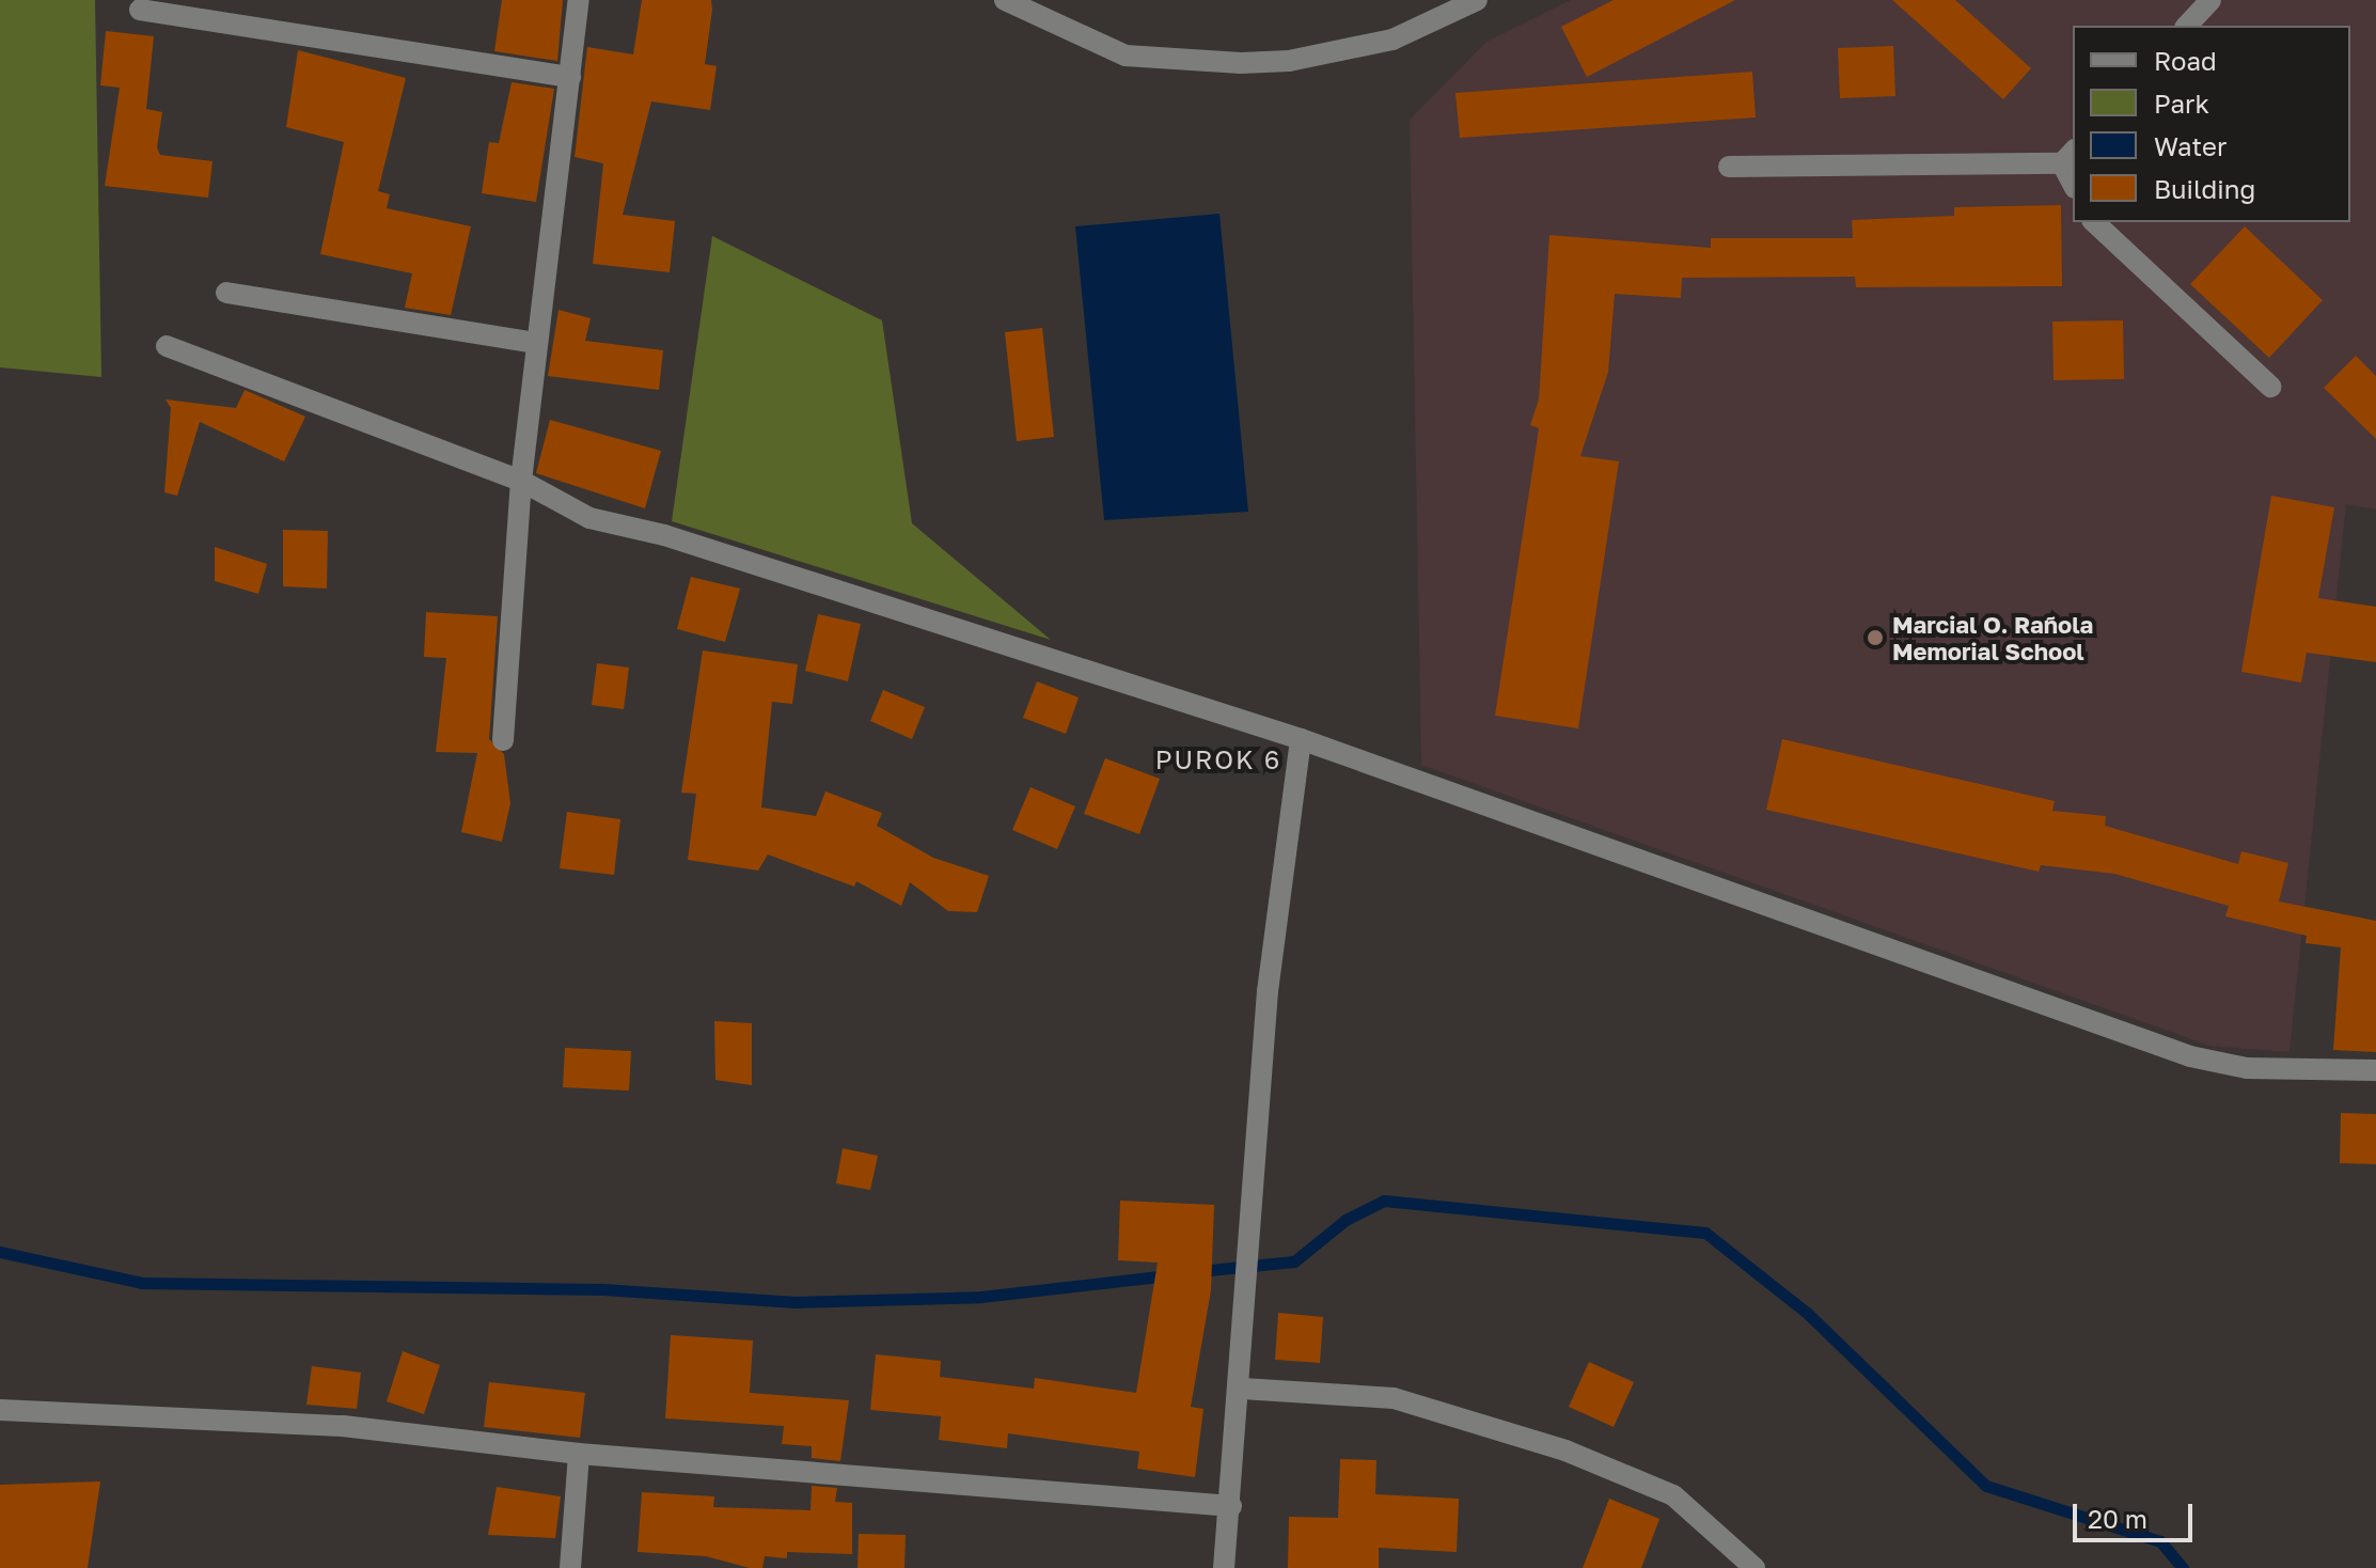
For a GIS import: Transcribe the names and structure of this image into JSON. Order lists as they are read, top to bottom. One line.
{"districts":["PUROK 6"],"places":["Marcial O. Rañola Memorial School"],"legend":["Road","Park","Water","Building"],"scale_bar":"20 m"}
